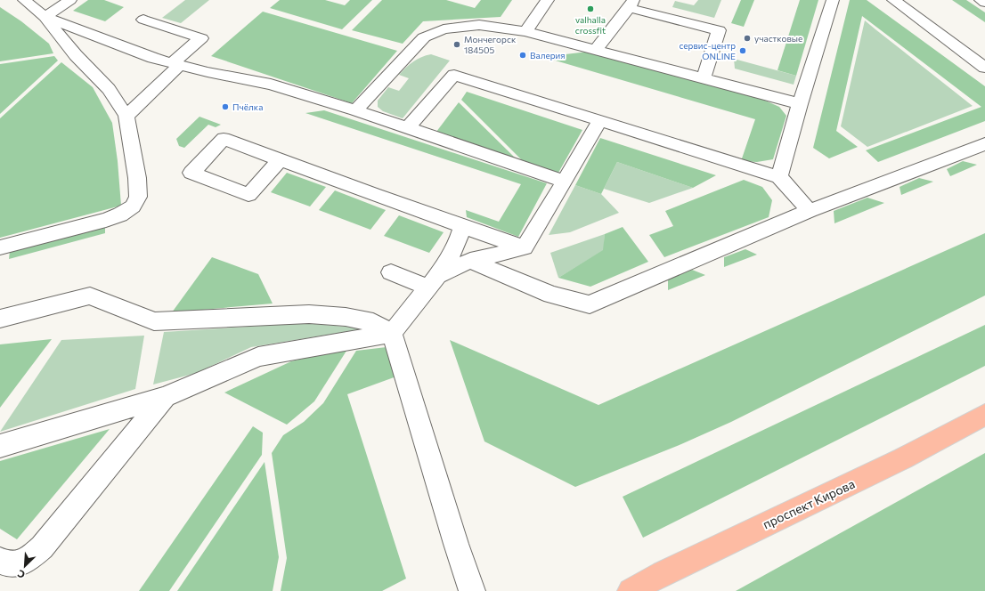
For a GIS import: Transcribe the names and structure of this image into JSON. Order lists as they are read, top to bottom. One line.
{"streets":{"main road":["проспект Кирова"]},"places":["valhalla crossfit","участковые","Мончегорск 184505","сервис-центр ONLINE","Валерия","Пчёлка"],"north":"bottom left"}
